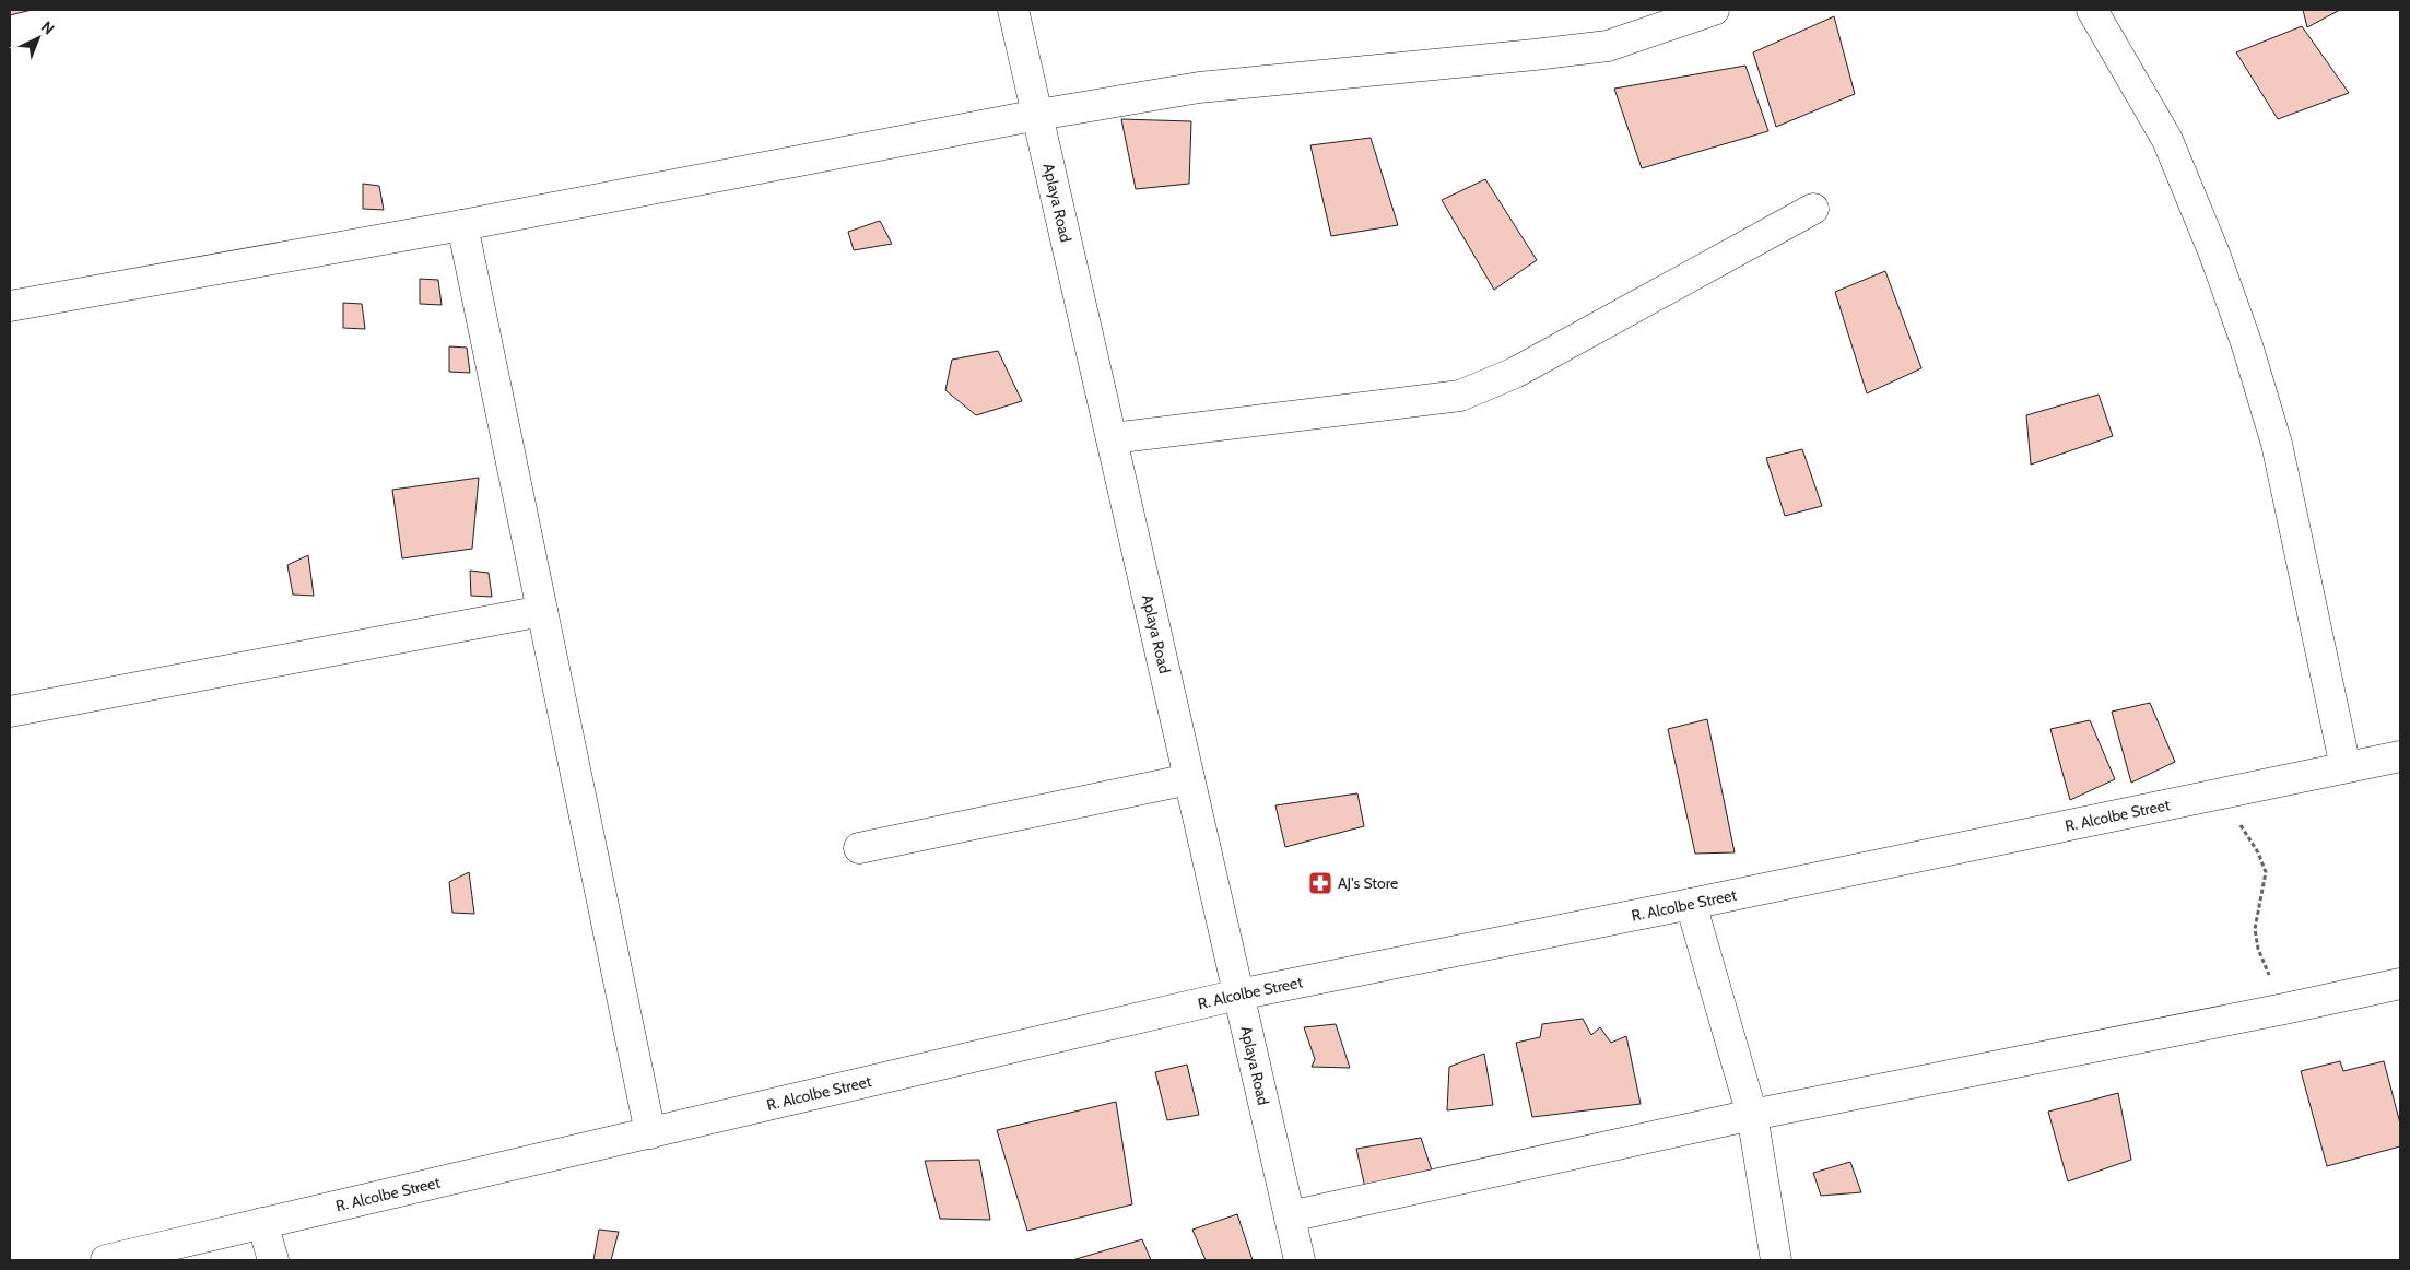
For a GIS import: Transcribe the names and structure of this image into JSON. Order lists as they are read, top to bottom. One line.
{"streets":{"street":["Aplaya Road","R. Alcolbe Street"]},"crossings":[["Aplaya Road","R. Alcolbe Street"]],"places":{"pharmacy":["AJ's Store"]},"north":"top right"}
